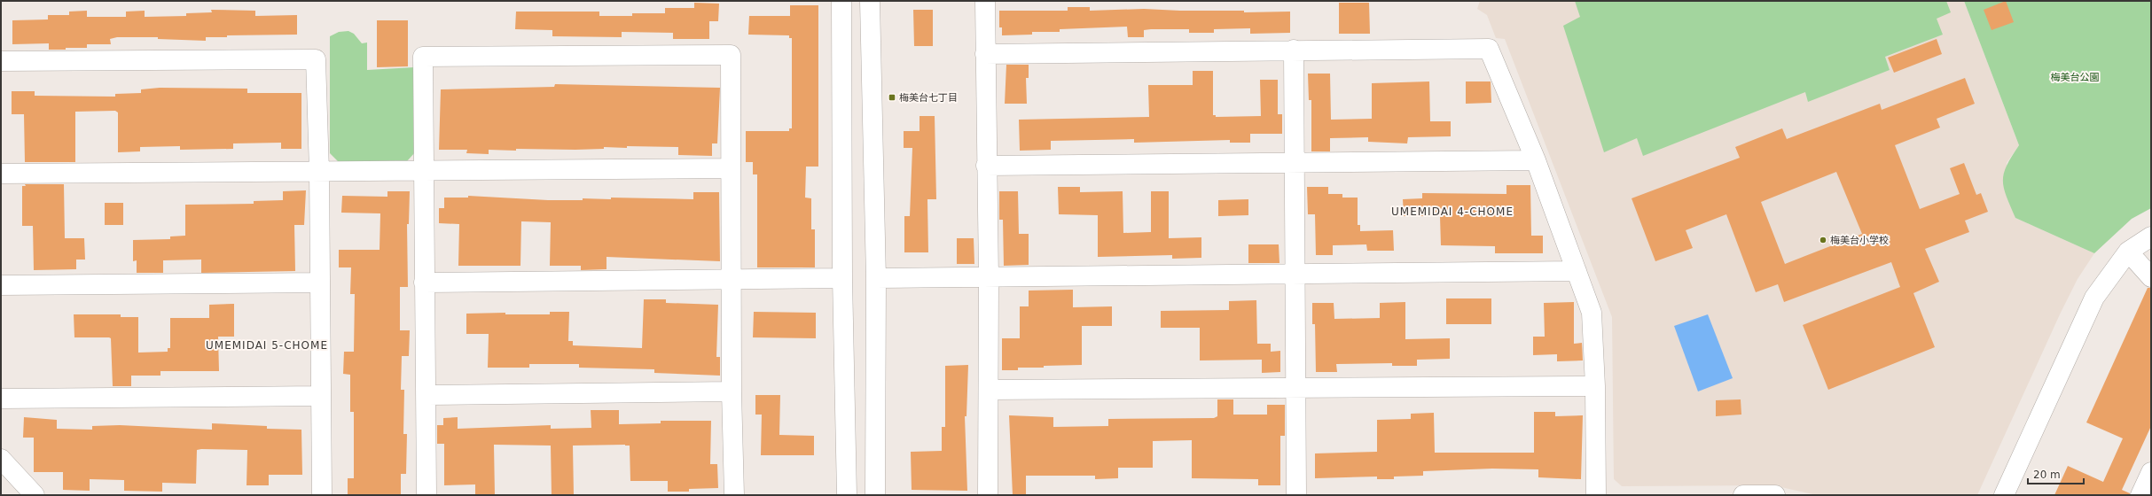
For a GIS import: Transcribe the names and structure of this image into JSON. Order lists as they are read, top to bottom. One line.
{"districts":["UMEMIDAI 4-CHOME","UMEMIDAI 5-CHOME"],"parks":["梅美台公園"],"places":{"transit":["梅美台七丁目"],"other":["梅美台小学校"]},"scale_bar":"20 m"}
